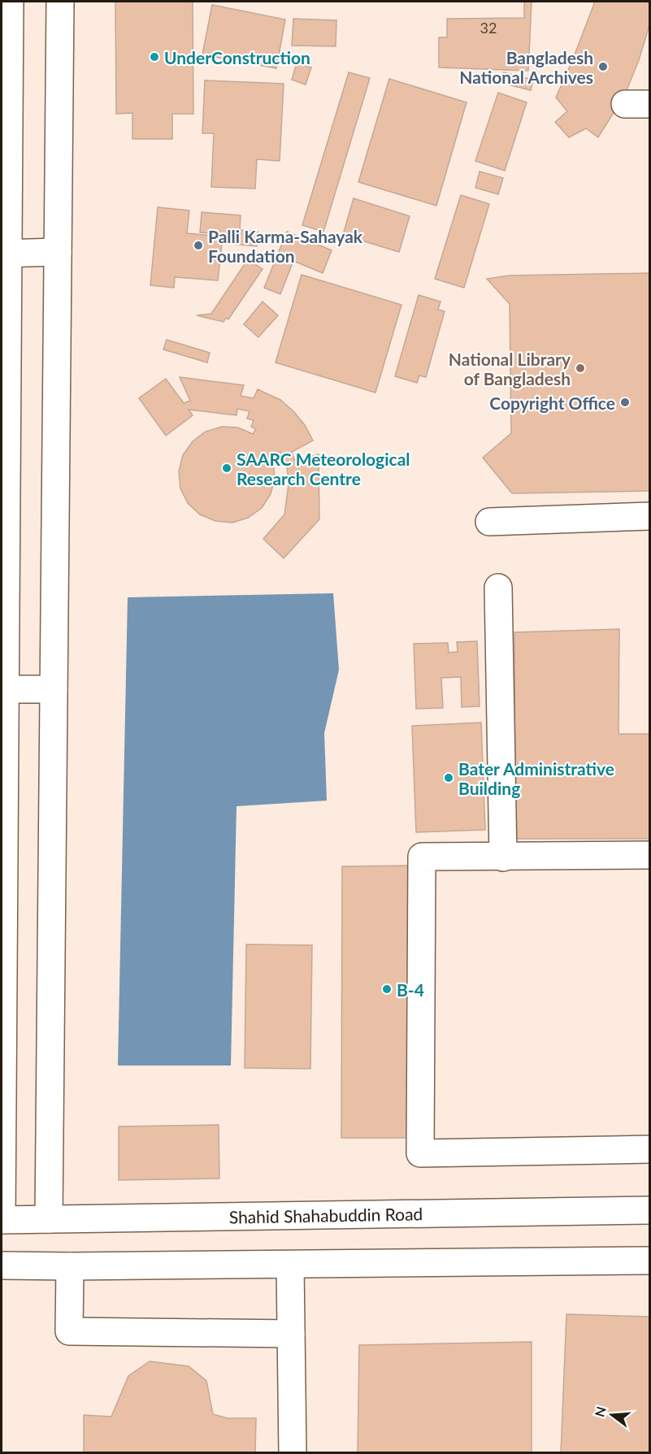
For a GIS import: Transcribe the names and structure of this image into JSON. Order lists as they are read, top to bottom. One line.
{"streets":{"street":["Shahid Shahabuddin Road"]},"places":["UnderConstruction","Bangladesh National Archives","Palli Karma-Sahayak Foundation","National Library of Bangladesh","Copyright Office","SAARC Meteorological Research Centre","Bater Administrative Building","B-4"],"house_numbers":["32"],"north":"left"}
